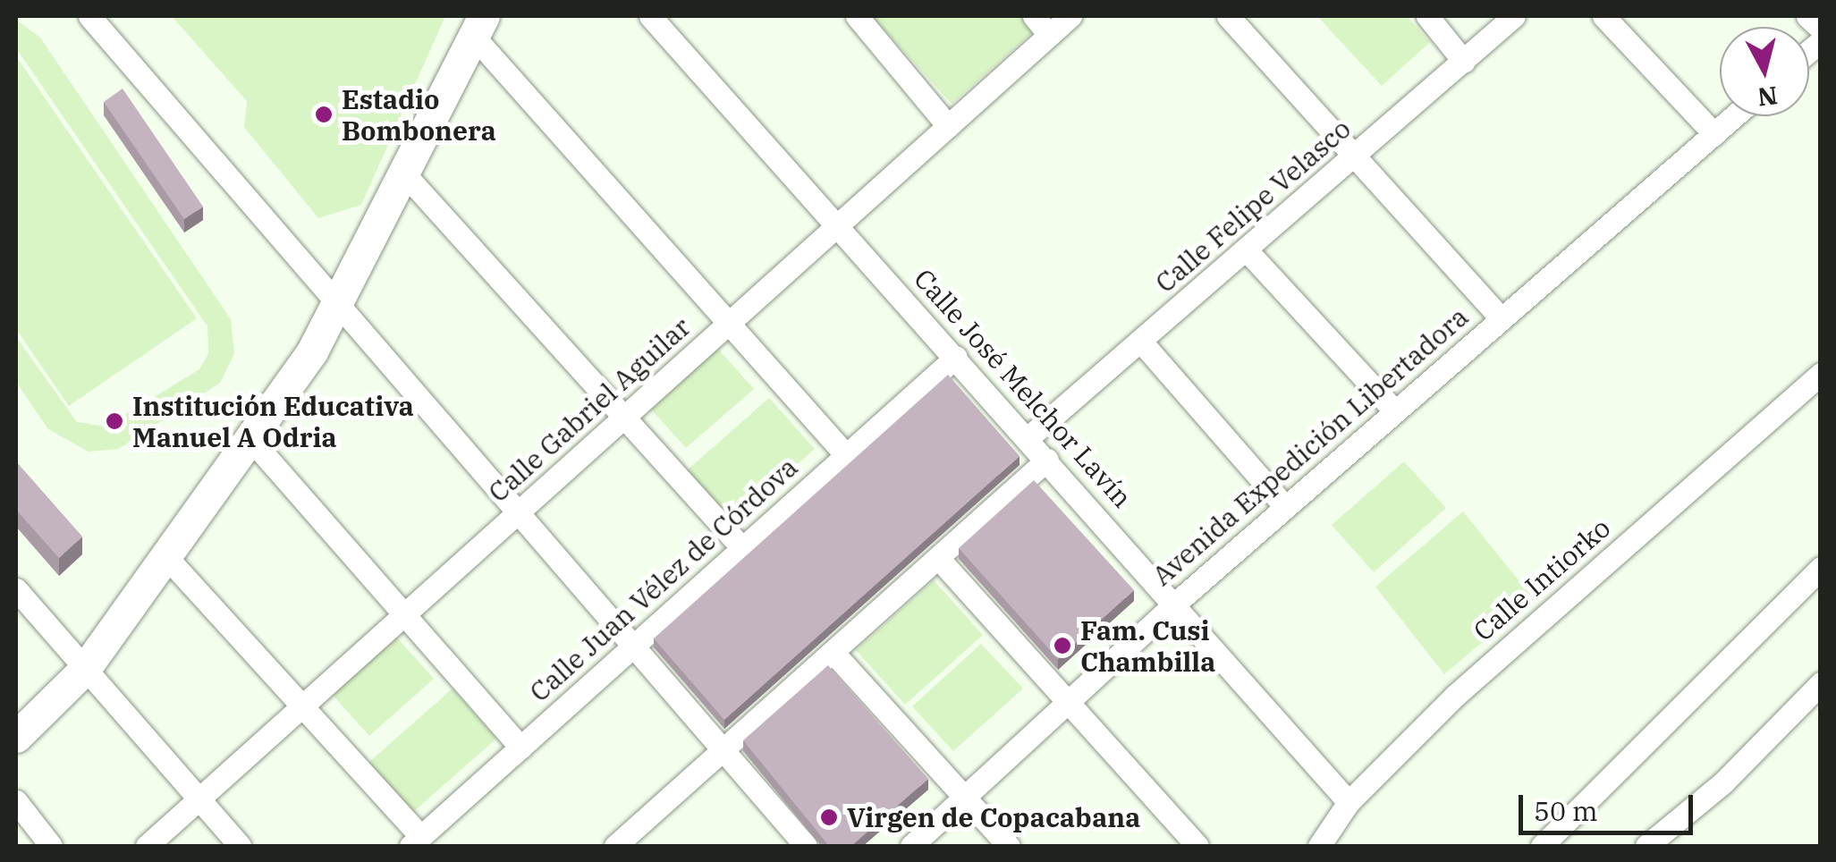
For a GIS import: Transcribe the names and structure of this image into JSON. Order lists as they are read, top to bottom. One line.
{"streets":{"street":["Calle Felipe Velasco","Calle José Melchor Lavín","Calle Gabriel Aguilar","Avenida Expedición Libertadora","Calle Juan Vélez de Córdova","Calle Intiorko"]},"crossings":[["Calle Felipe Velasco","Calle José Melchor Lavín"],["Calle José Melchor Lavín","Calle Gabriel Aguilar"],["Calle José Melchor Lavín","Avenida Expedición Libertadora"],["Calle José Melchor Lavín","Calle Juan Vélez de Córdova"],["Calle José Melchor Lavín","Calle Intiorko"]],"places":["Estadio Bombonera","Institución Educativa Manuel A Odria","Fam. Cusi Chambilla","Virgen de Copacabana"],"scale_bar":"50 m","north":"bottom"}
